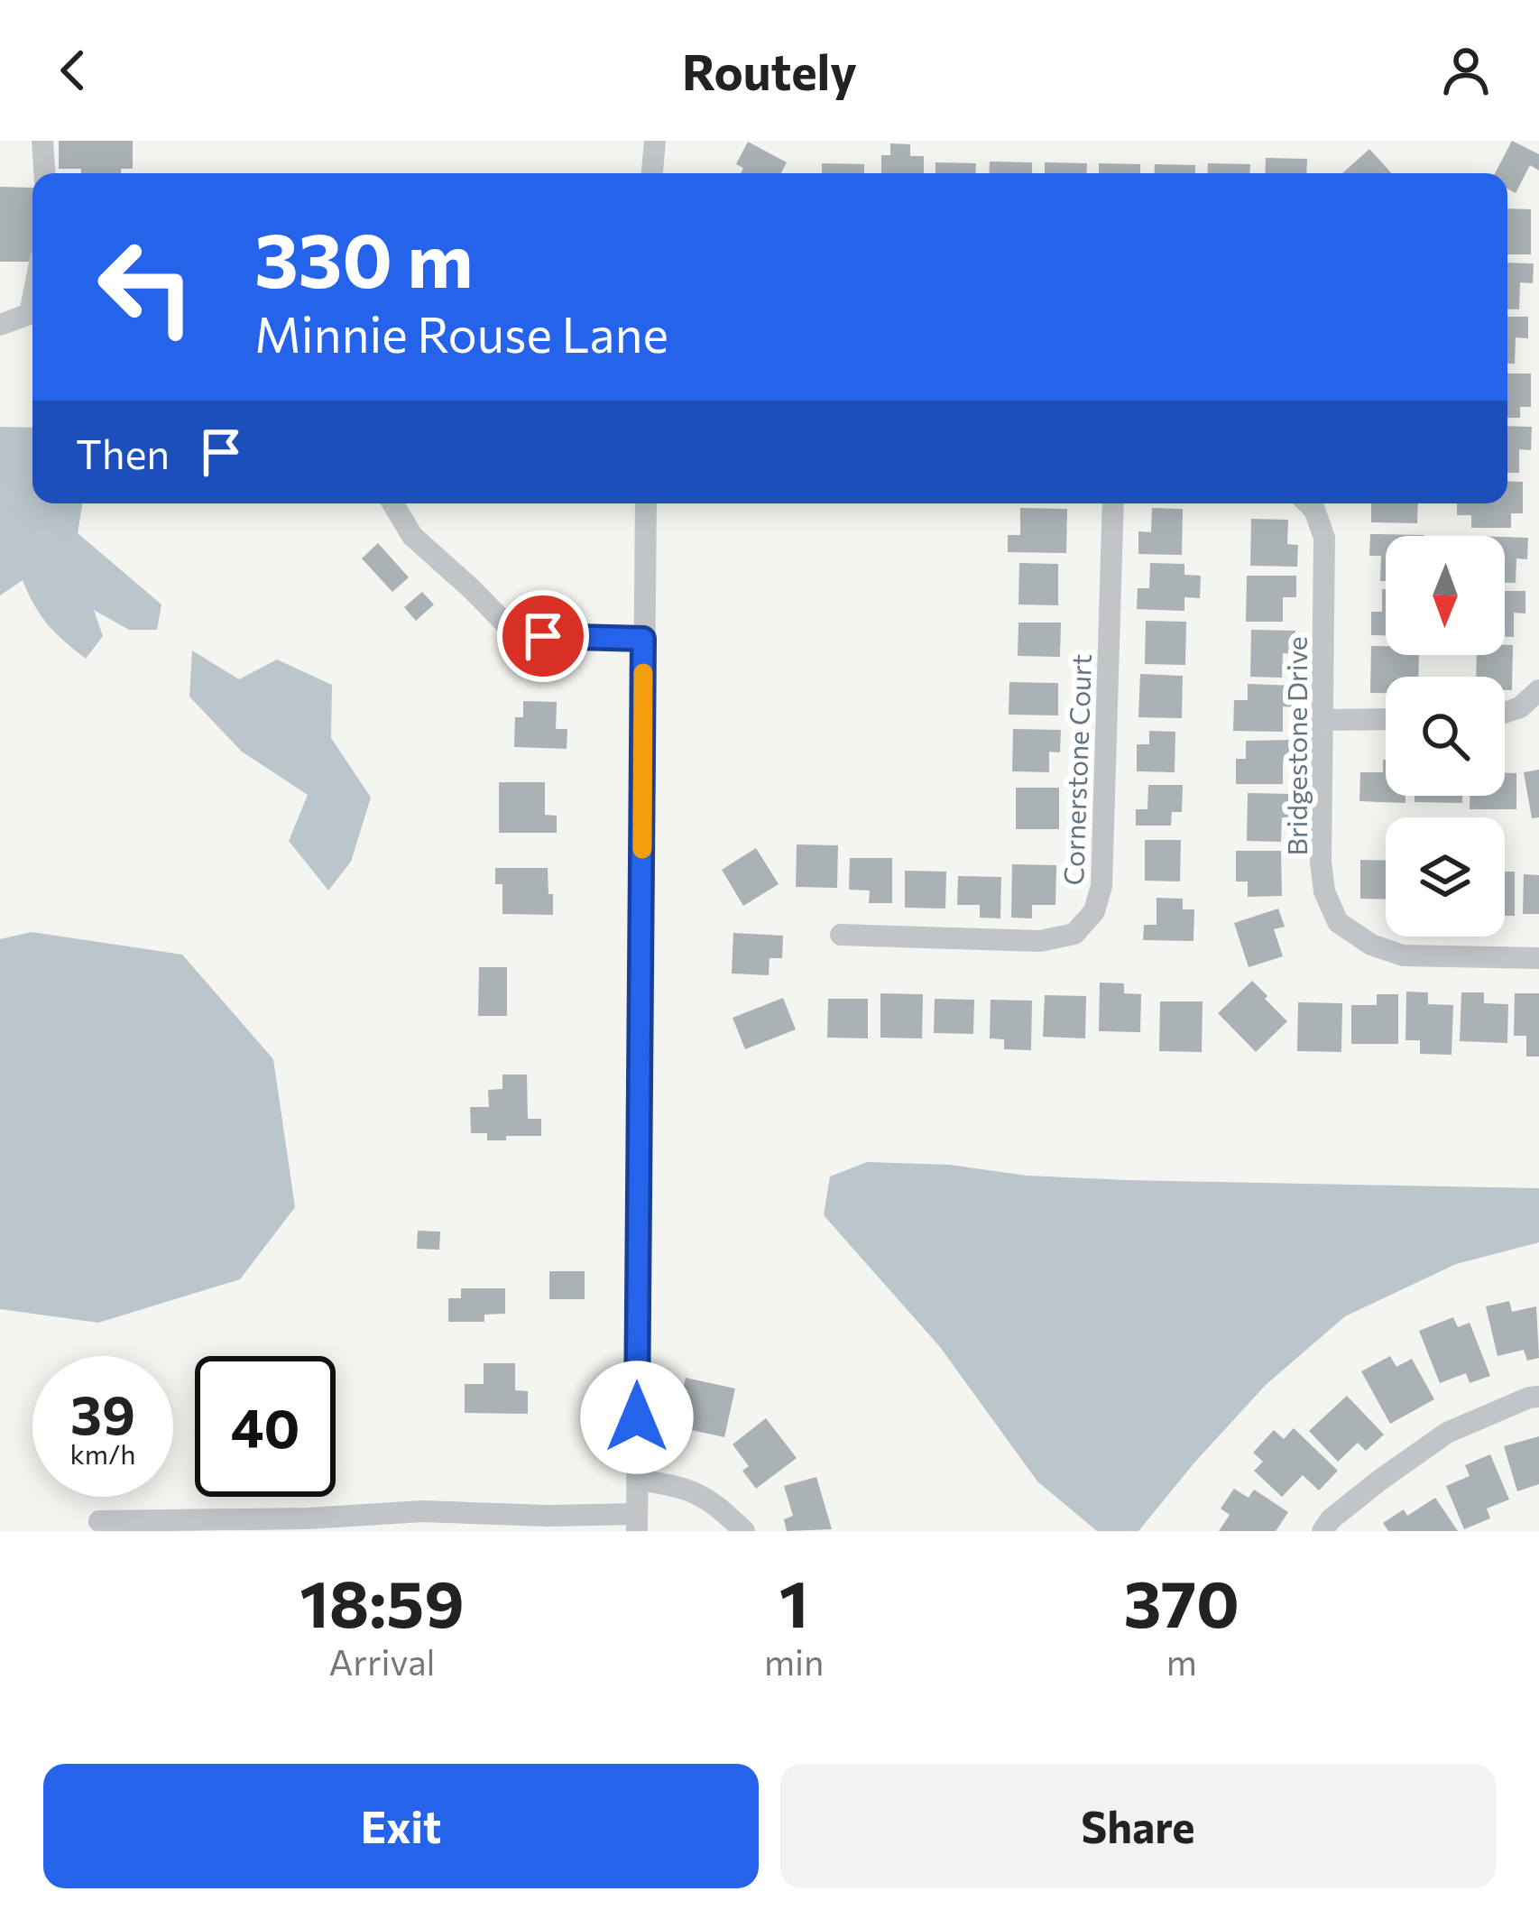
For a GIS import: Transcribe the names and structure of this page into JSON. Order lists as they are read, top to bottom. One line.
{"streets":{"street":["Bridgestone Drive","Cornerstone Court"]},"north":"bottom","page":{"header":"Routely","turn":["330 m","Minnie Rouse Lane"],"then":"Then","speed":"39 km/h","limit":"40","eta":["18:59","Arrival","1","min","370","m"],"buttons":["Exit","Share"]}}
